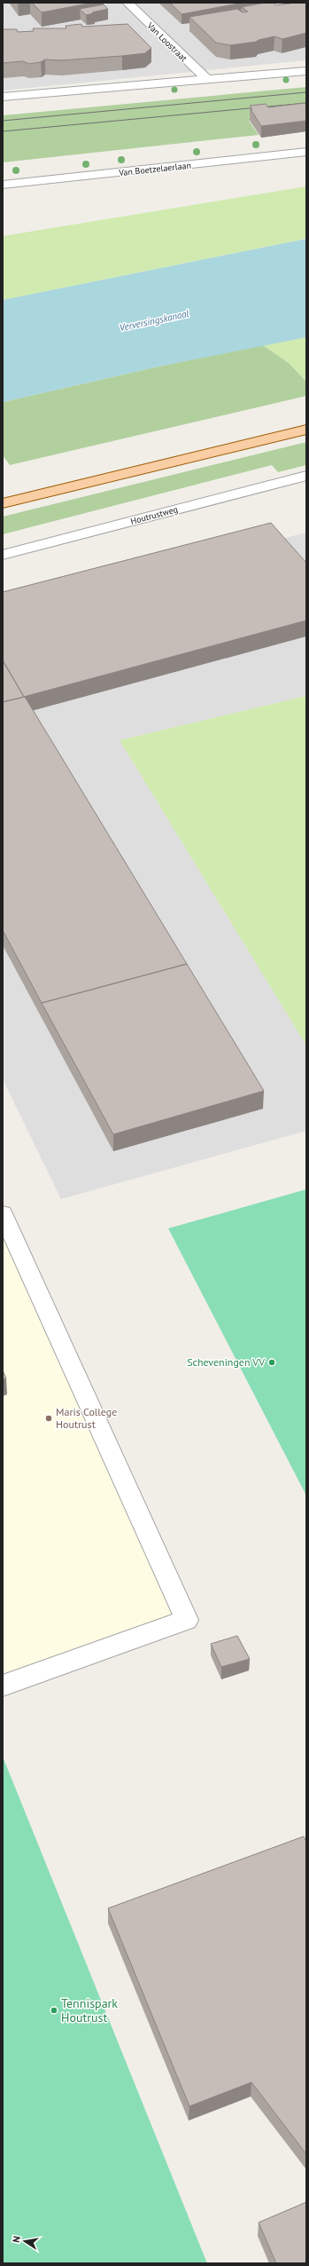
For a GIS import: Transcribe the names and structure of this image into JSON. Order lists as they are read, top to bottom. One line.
{"streets":{"street":["Van Loostraat","Van Boetzelaerlaan","Houtrustweg"]},"water":["Verversingskanaal"],"places":["Scheveningen VV","Maris College Houtrust","Tennispark Houtrust"],"north":"left"}
